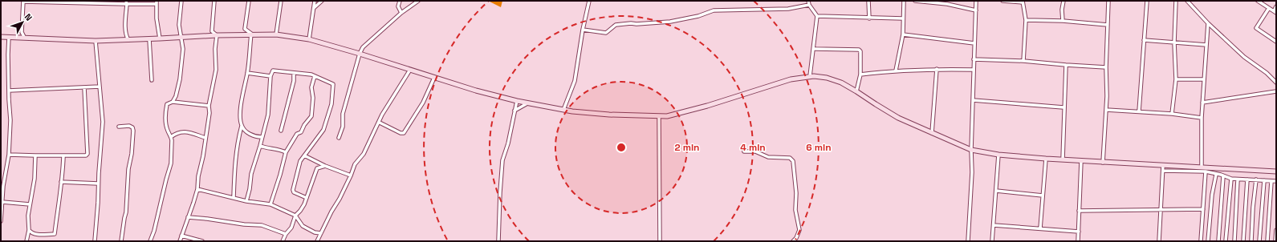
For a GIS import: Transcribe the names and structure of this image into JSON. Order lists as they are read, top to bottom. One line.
{"north":"top right","rings":["2 min","4 min","6 min"]}
